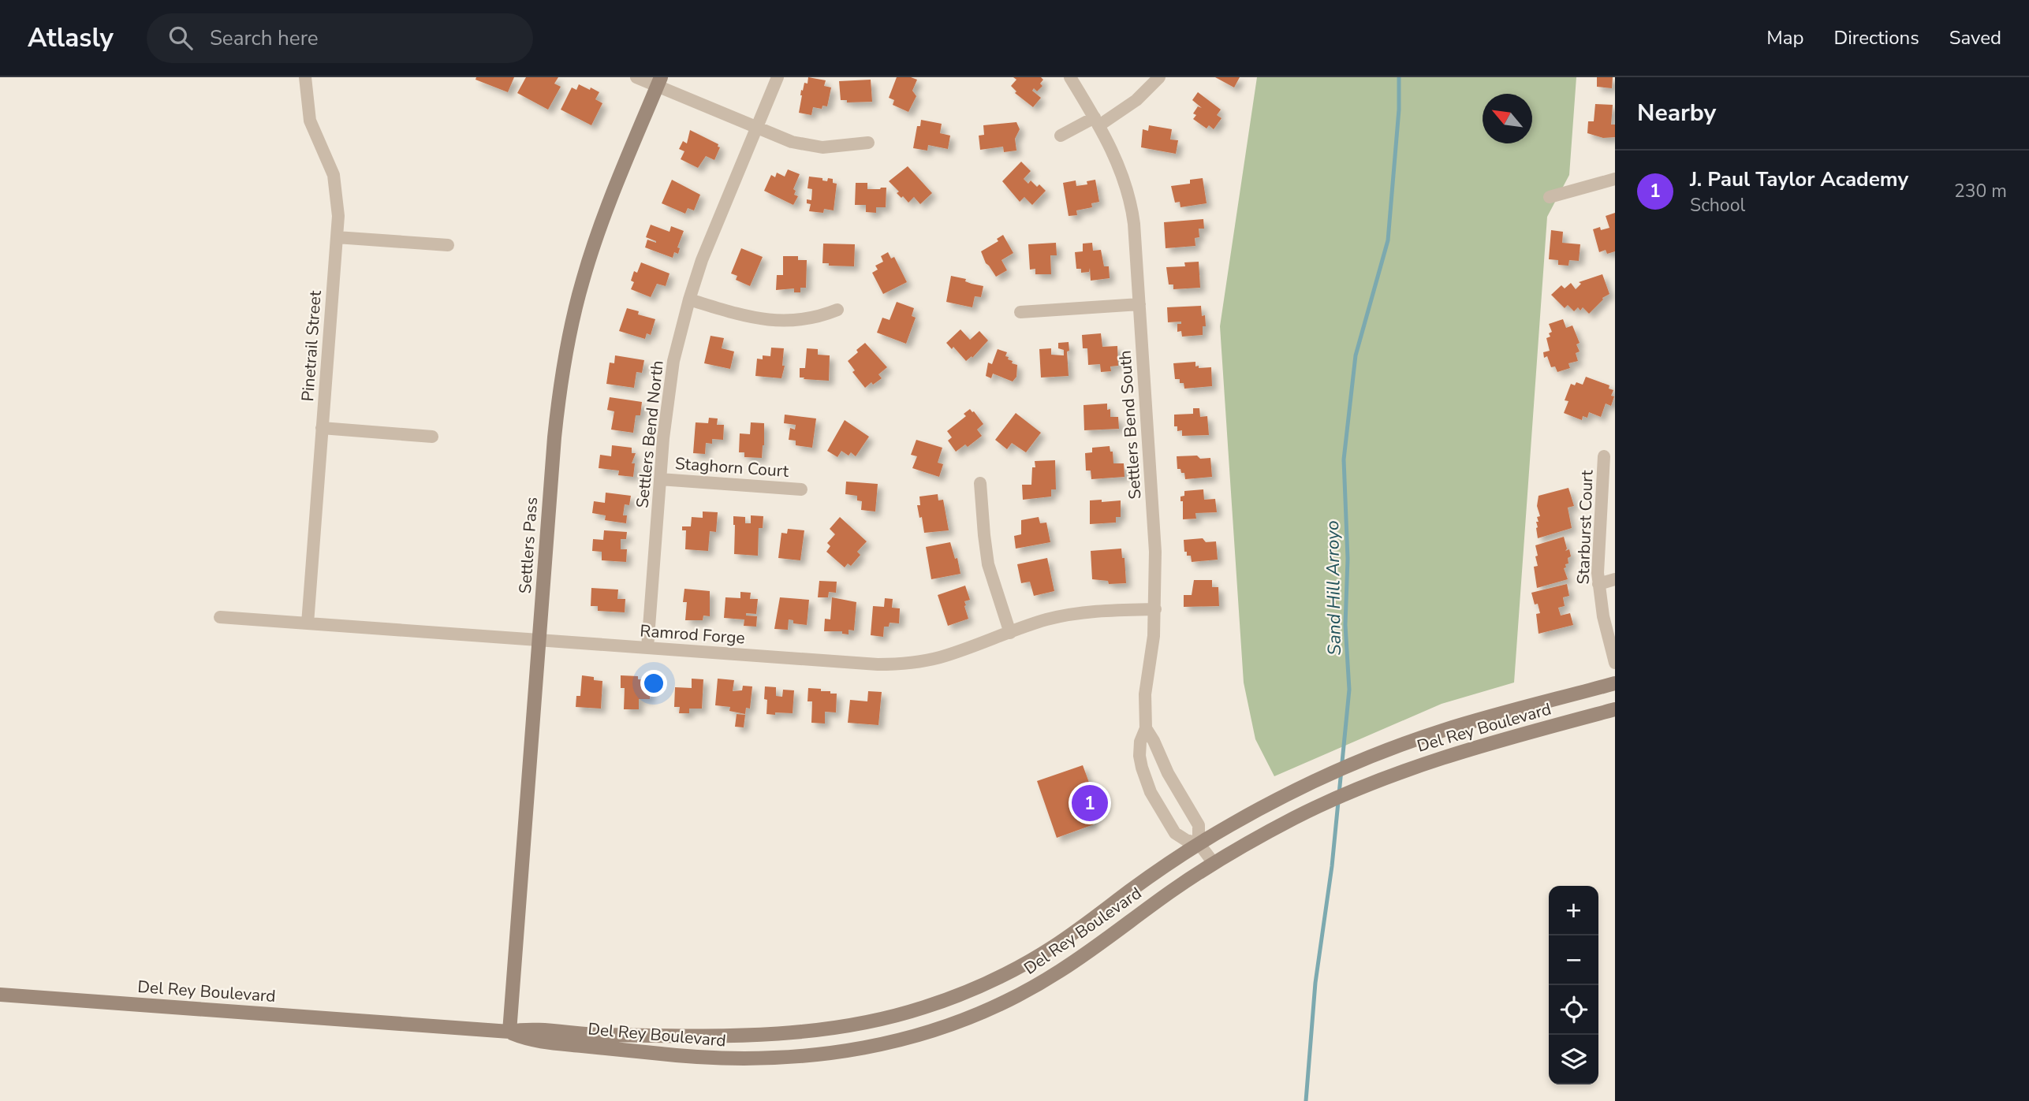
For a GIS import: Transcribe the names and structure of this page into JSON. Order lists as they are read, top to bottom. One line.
{"streets":{"main road":["Settlers Pass","Del Rey Boulevard"],"street":["Pinetrail Street","Settlers Bend South","Settlers Bend North","Staghorn Court","Starburst Court","Ramrod Forge"]},"crossings":[["Pinetrail Street","Ramrod Forge"],["Settlers Bend South","Ramrod Forge"],["Settlers Bend South","Del Rey Boulevard"],["Settlers Bend North","Staghorn Court"],["Settlers Bend North","Ramrod Forge"],["Settlers Pass","Ramrod Forge"],["Settlers Pass","Del Rey Boulevard"]],"water":["Sand Hill Arroyo"],"north":"top left","page":{"header":"Atlasly","search":"Search here","nav":["Map","Directions","Saved"],"heading":"Nearby","list":[{"mark":"1","name":"J. Paul Taylor Academy","note":"School","value":"230 m"}],"pins":"1","map_buttons":["+","−"]}}
